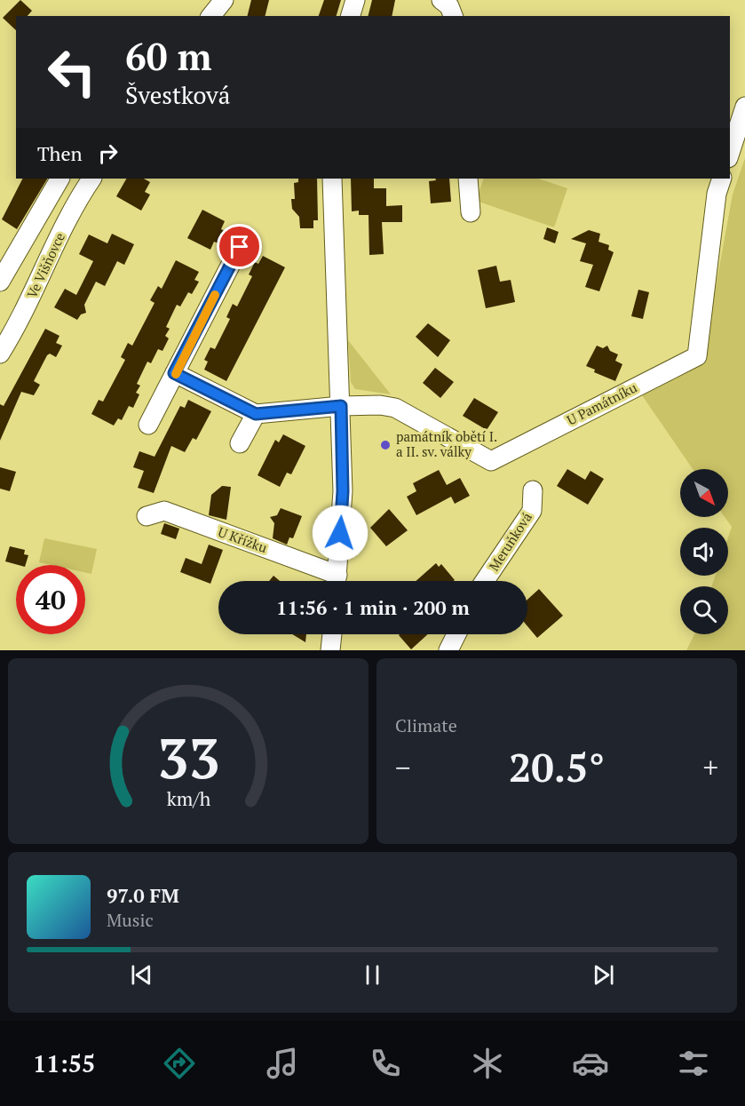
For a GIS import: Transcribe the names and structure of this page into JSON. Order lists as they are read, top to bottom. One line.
{"streets":{"street":["Ve Višňovce","U Památníku","U Křížku","Meruňková"]},"places":["památník obětí I. a II. sv. války"],"north":"bottom right","page":{"turn":["60 m","Švestková"],"then":"Then","limit":"40","trip":"11:56 · 1 min · 200 m","tile":"Climate","heat":["−","20.5°","+"],"song":["97.0 FM","Music"],"tabs":"11:55","gauge":["33","km/h"]}}
